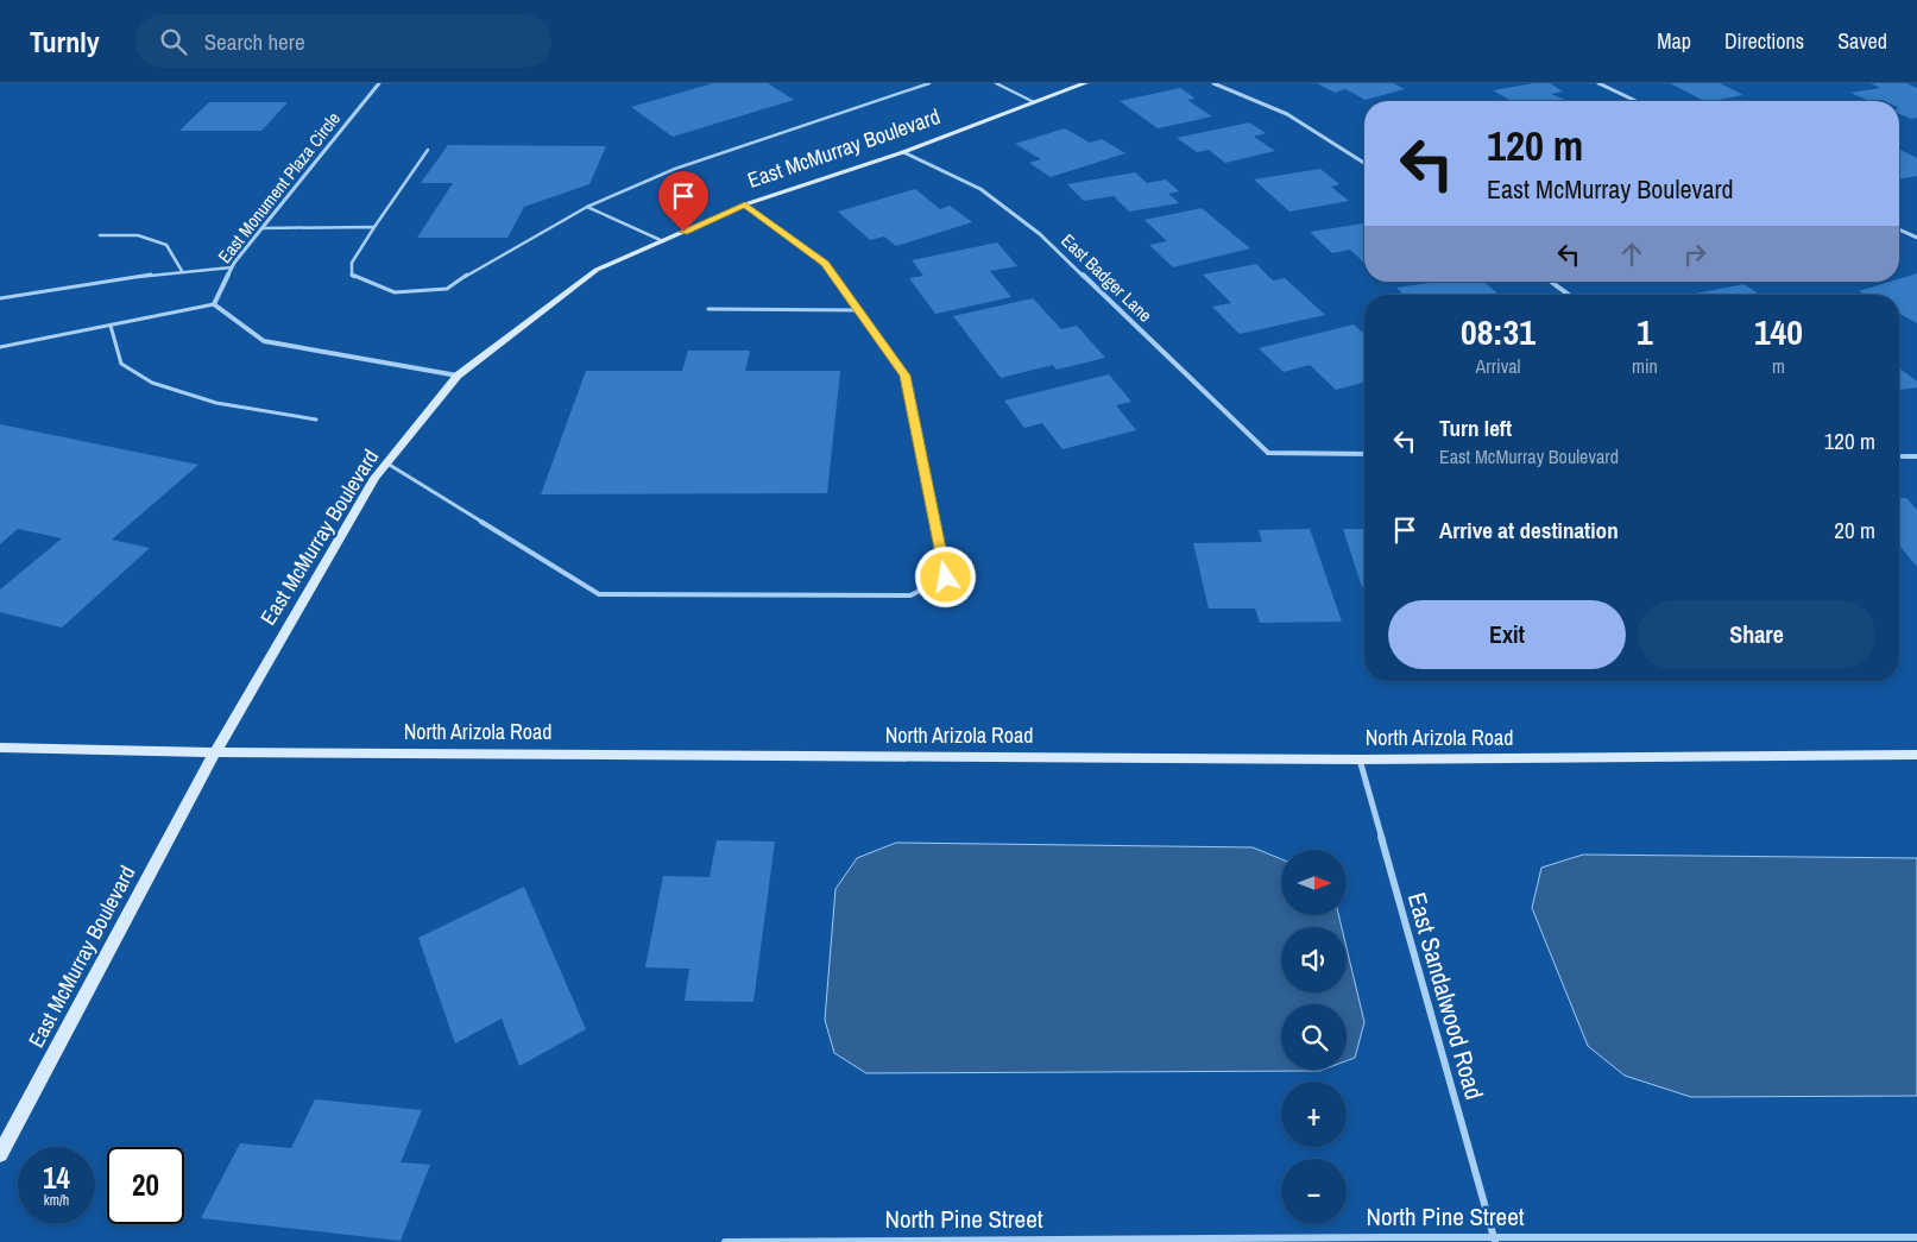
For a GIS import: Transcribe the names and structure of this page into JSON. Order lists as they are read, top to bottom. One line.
{"streets":{"street":["East McMurray Boulevard","East Monument Plaza Circle","East Badger Lane","North Arizola Road","East Sandalwood Road","North Pine Street"]},"crossings":[["East McMurray Boulevard","East Badger Lane"],["East McMurray Boulevard","North Arizola Road"],["North Arizola Road","East Sandalwood Road"],["East Sandalwood Road","North Pine Street"]],"north":"right","page":{"header":"Turnly","search":"Search here","nav":["Map","Directions","Saved"],"turn":["120 m","East McMurray Boulevard"],"eta":["08:31","Arrival","1","min","140","m"],"list":[{"name":"Turn left","note":"East McMurray Boulevard","value":"120 m"},{"name":"Arrive at destination","value":"20 m"}],"buttons":["Exit","Share"],"map_buttons":["+","−"],"speed":"14 km/h","limit":"20"}}
